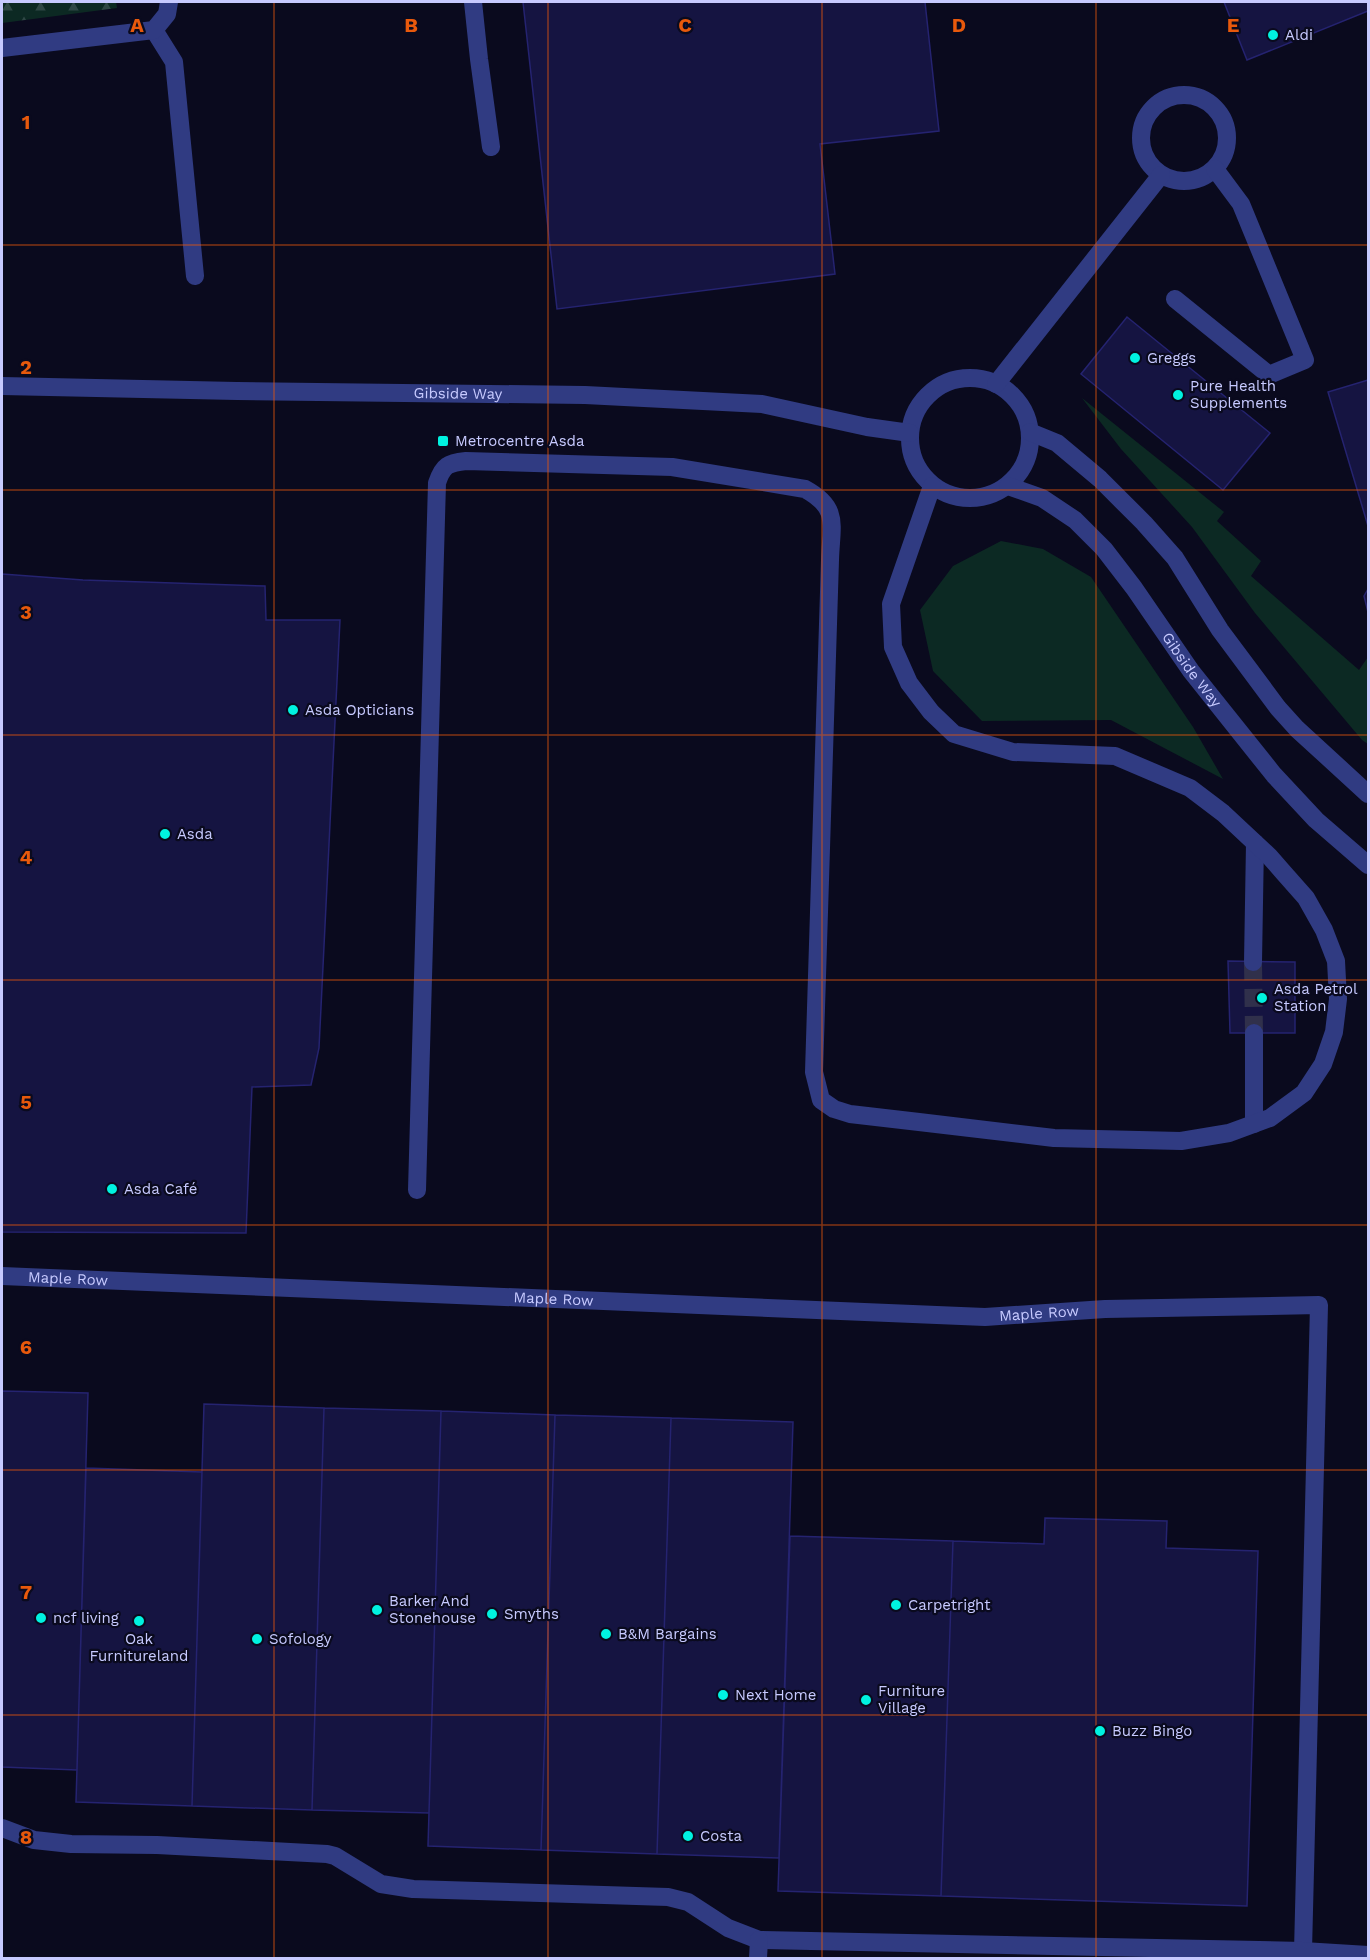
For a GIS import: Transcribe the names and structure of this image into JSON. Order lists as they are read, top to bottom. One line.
{"streets":{"street":["Gibside Way","Maple Row"]},"places":{"other":["Aldi","Greggs","Pure Health Supplements","Asda Opticians","Asda","Asda Petrol Station","Asda Café","Carpetright","Barker And Stonehouse","Smyths","ncf living","Oak Furnitureland","B&M Bargains","Sofology","Next Home","Furniture Village","Buzz Bingo","Costa"],"transit":["Metrocentre Asda"]},"grid":{"columns":["A","B","C","D","E"],"rows":["1","2","3","4","5","6","7","8"]}}
